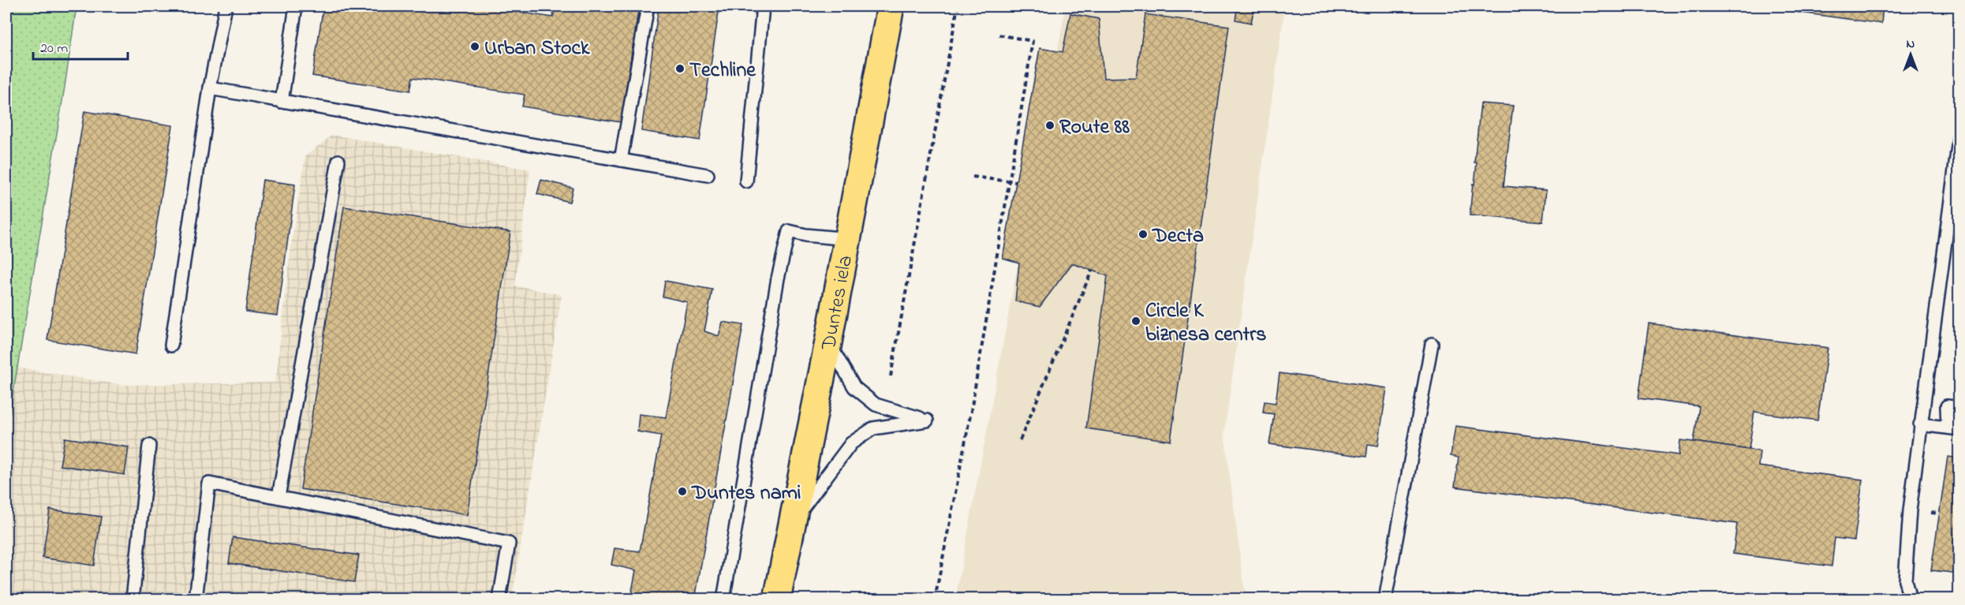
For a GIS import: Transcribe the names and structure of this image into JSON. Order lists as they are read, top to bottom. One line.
{"streets":{"main road":["Duntes iela"]},"places":["Urban Stock","Techline","Route 88","Decta","Circle K biznesa centrs","Duntes nami"],"scale_bar":"20 m","north":"top"}
